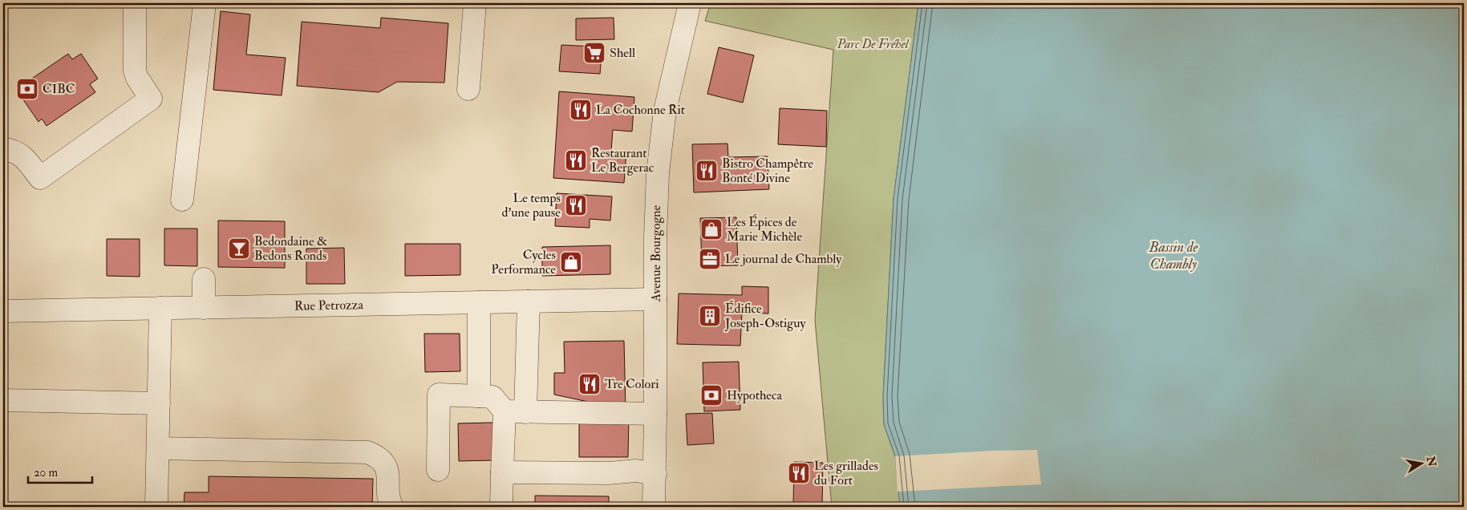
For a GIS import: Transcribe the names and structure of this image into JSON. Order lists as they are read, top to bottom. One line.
{"streets":{"street":["Avenue Bourgogne","Rue Petrozza"]},"crossings":[["Avenue Bourgogne","Rue Petrozza"]],"water":["Bassin de Chambly"],"parks":["Parc De Fréhel"],"places":{"supermarket":["Shell"],"bank":["CIBC","Hypotheca"],"restaurant":["La Cochonne Rit","Restaurant Le Bergerac","Bistro Champêtre Bonté Divine","Le temps d'une pause","Tre Colori","Les grillades du Fort"],"shop":["Les Épices de Marie Michèle","Cycles Performance"],"bar":["Bedondaine & Bedons Ronds"],"office":["Le journal de Chambly"],"building":["Édifice Joseph-Ostiguy"]},"scale_bar":"20 m","north":"right"}
